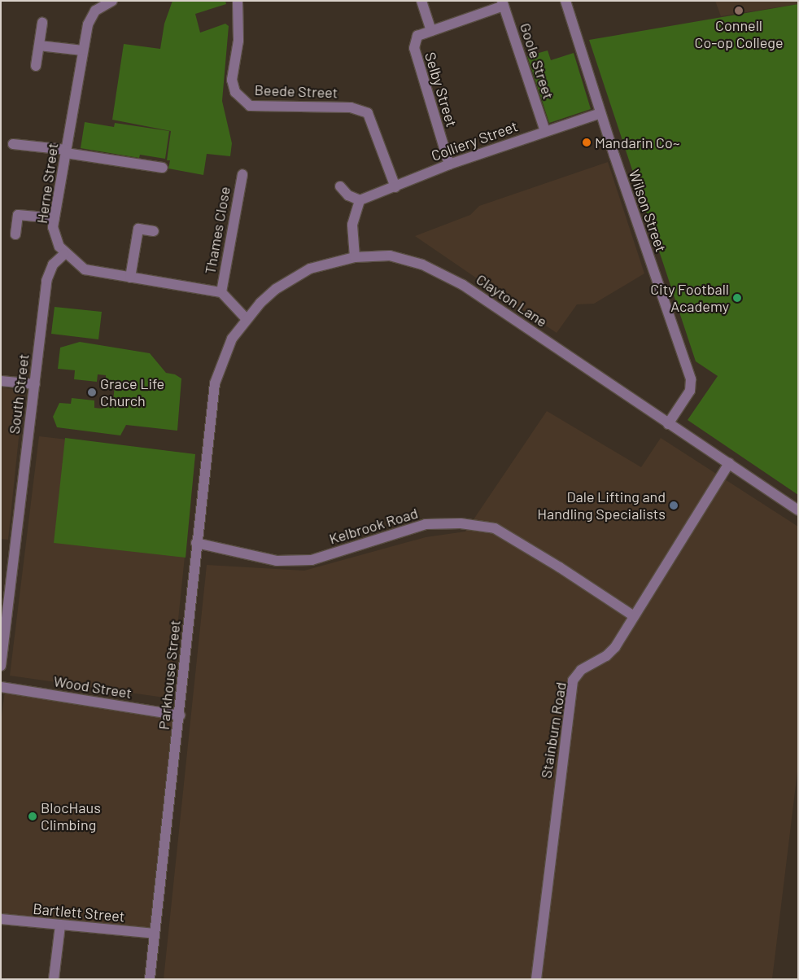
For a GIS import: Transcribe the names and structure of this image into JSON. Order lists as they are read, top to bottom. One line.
{"streets":{"street":["Goole Street","Selby Street","Beede Street","Colliery Street","Herne Street","Wilson Street","Thames Close","Clayton Lane","South Street","Kelbrook Road","Parkhouse Street","Wood Street","Stainburn Road","Bartlett Street"]},"crossings":[["Goole Street","Colliery Street"],["Selby Street","Colliery Street"],["Beede Street","Colliery Street"],["Colliery Street","Wilson Street"],["Herne Street","Thames Close"],["Herne Street","South Street"],["Wilson Street","Clayton Lane"],["Clayton Lane","Parkhouse Street"],["Clayton Lane","Stainburn Road"],["Kelbrook Road","Parkhouse Street"],["Kelbrook Road","Stainburn Road"],["Parkhouse Street","Wood Street"],["Parkhouse Street","Bartlett Street"]],"places":["Connell Co-op College","Mandarin Co~","City Football Academy","Grace Life Church","Dale Lifting and Handling Specialists","BlocHaus Climbing"]}
